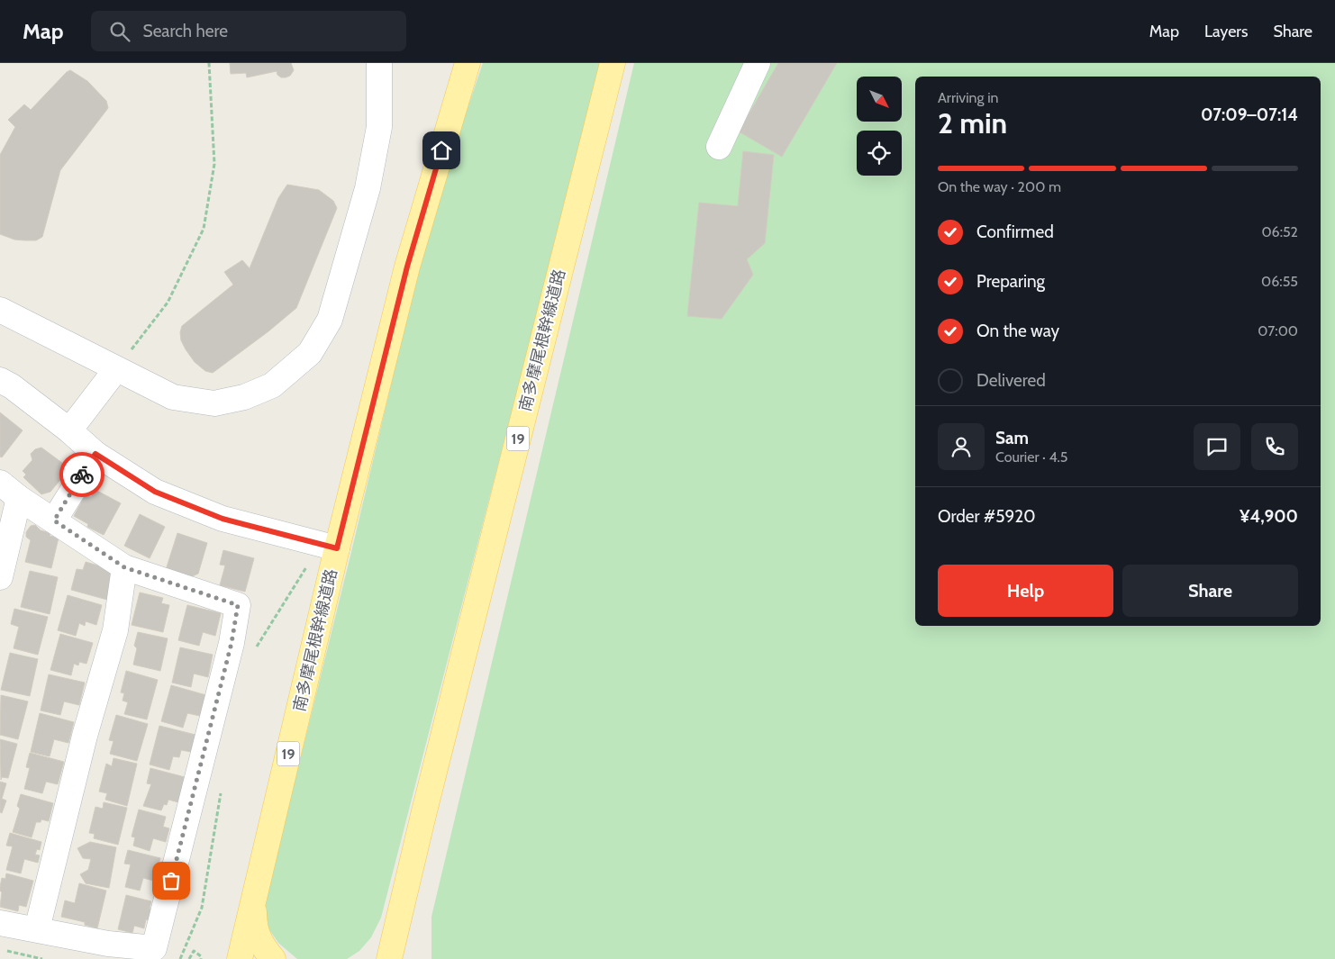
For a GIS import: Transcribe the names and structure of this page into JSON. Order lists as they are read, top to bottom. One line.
{"streets":{"main road":["南多摩尾根幹線道路","19"]},"crossings":[["南多摩尾根幹線道路","19"]],"north":"bottom right","page":{"header":"Map","search":"Search here","nav":["Map","Layers","Share"],"heading":["2 min","Arriving in","07:09–07:14"],"panel":["Sam","Courier · 4.5","Order #5920","¥4,900"],"bar":"On the way · 200 m","list":[["Confirmed","06:52"],["Preparing","06:55"],["On the way","07:00"],"Delivered"],"buttons":["Help","Share"]}}
